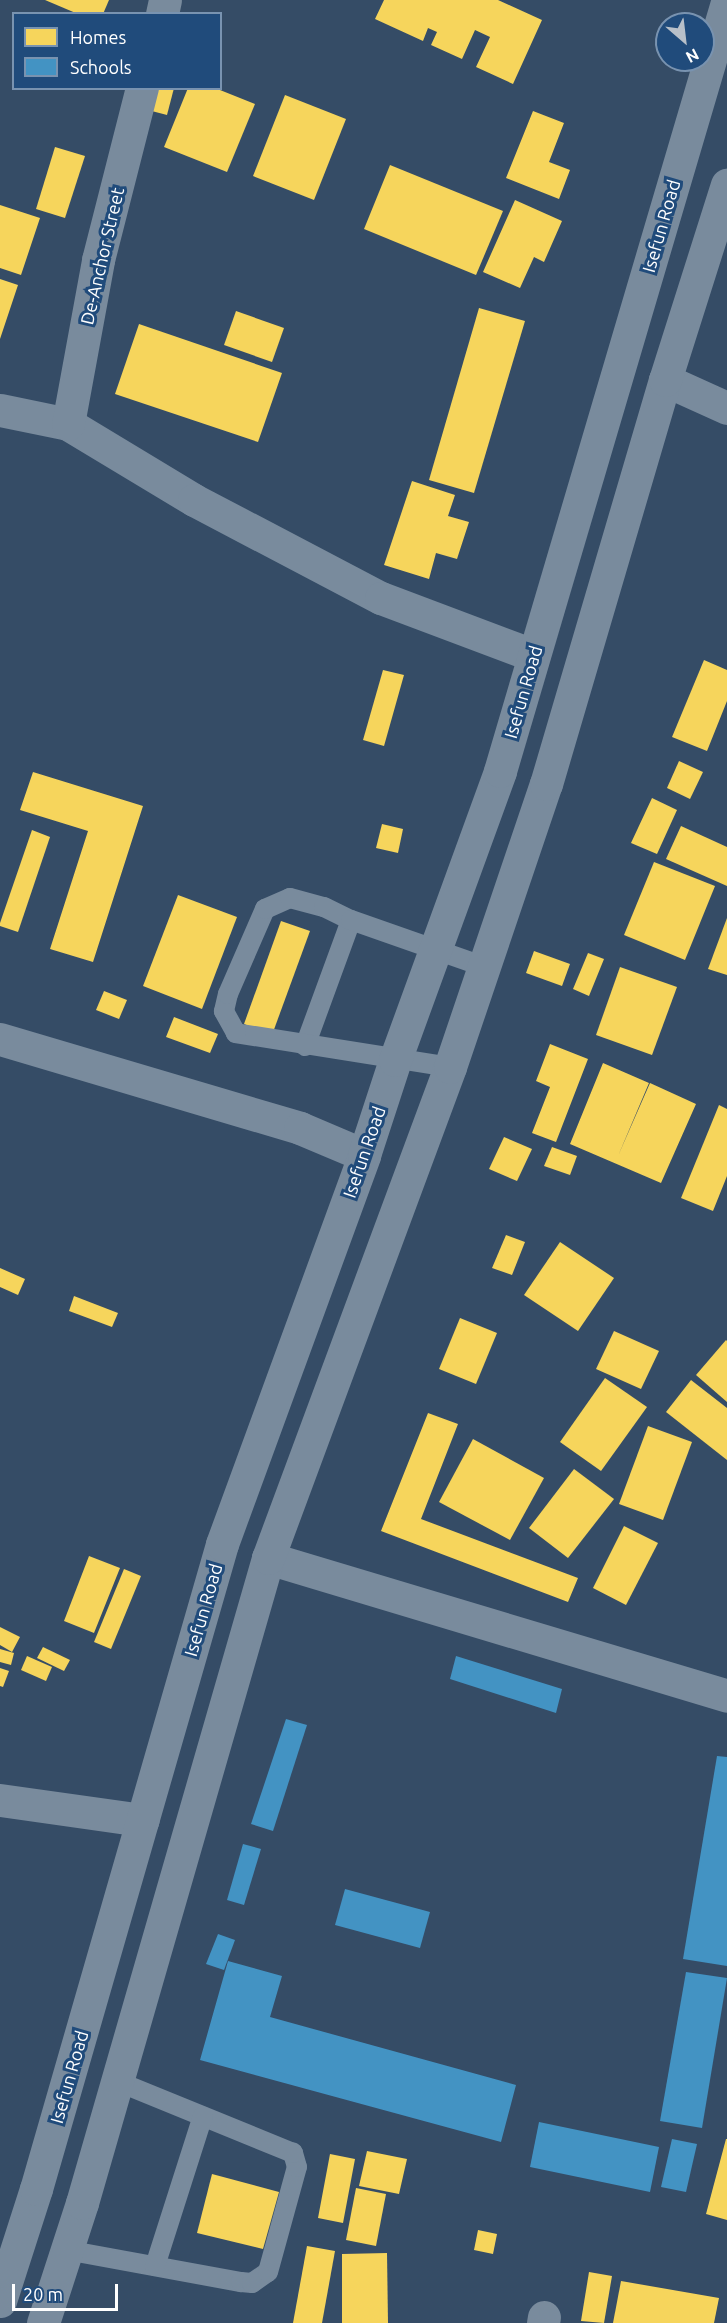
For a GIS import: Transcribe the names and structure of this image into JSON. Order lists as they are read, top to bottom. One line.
{"streets":{"street":["Isefun Road","De-Anchor Street"]},"legend":["Homes","Schools"],"scale_bar":"20 m","north":"bottom right"}
